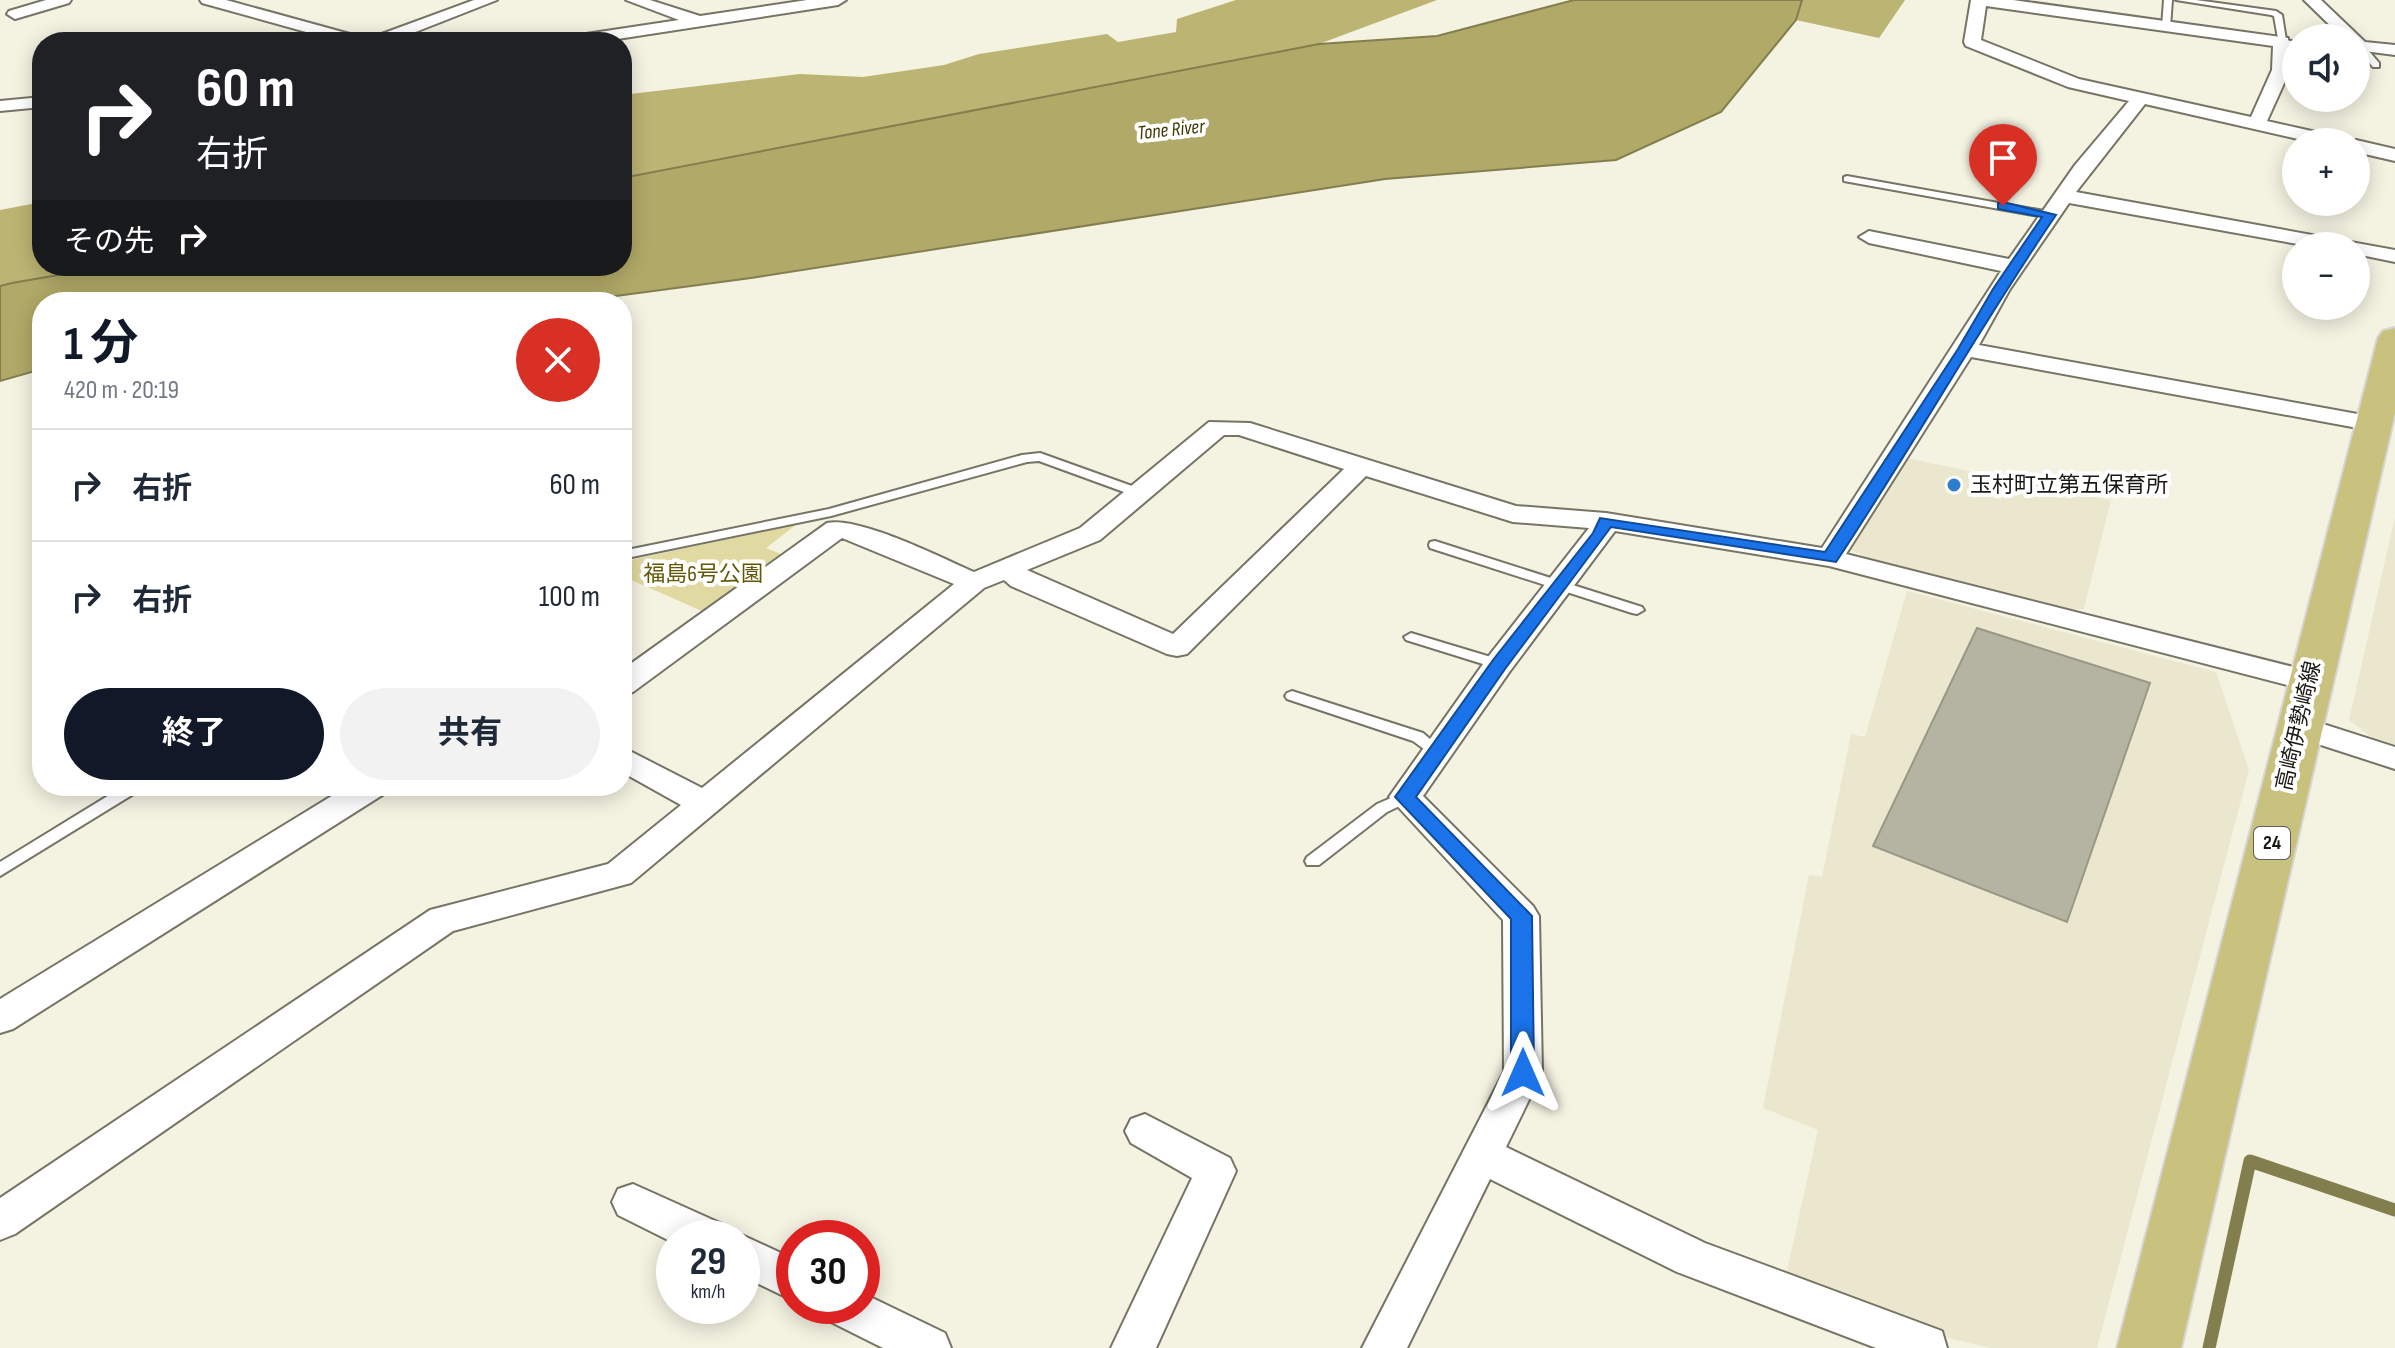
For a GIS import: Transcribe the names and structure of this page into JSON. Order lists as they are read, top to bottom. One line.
{"streets":{"main road":["高崎伊勢崎線","24"]},"water":["Tone River"],"parks":["福島6号公園"],"places":["玉村町立第五保育所"],"page":{"map_buttons":["+","−"],"turn":["60 m","右折"],"then":"その先","heading":["1 分","420 m · 20:19"],"list":[{"name":"右折","value":"60 m"},{"name":"右折","value":"100 m"}],"buttons":["終了","共有"],"speed":"29 km/h","limit":"30"}}
